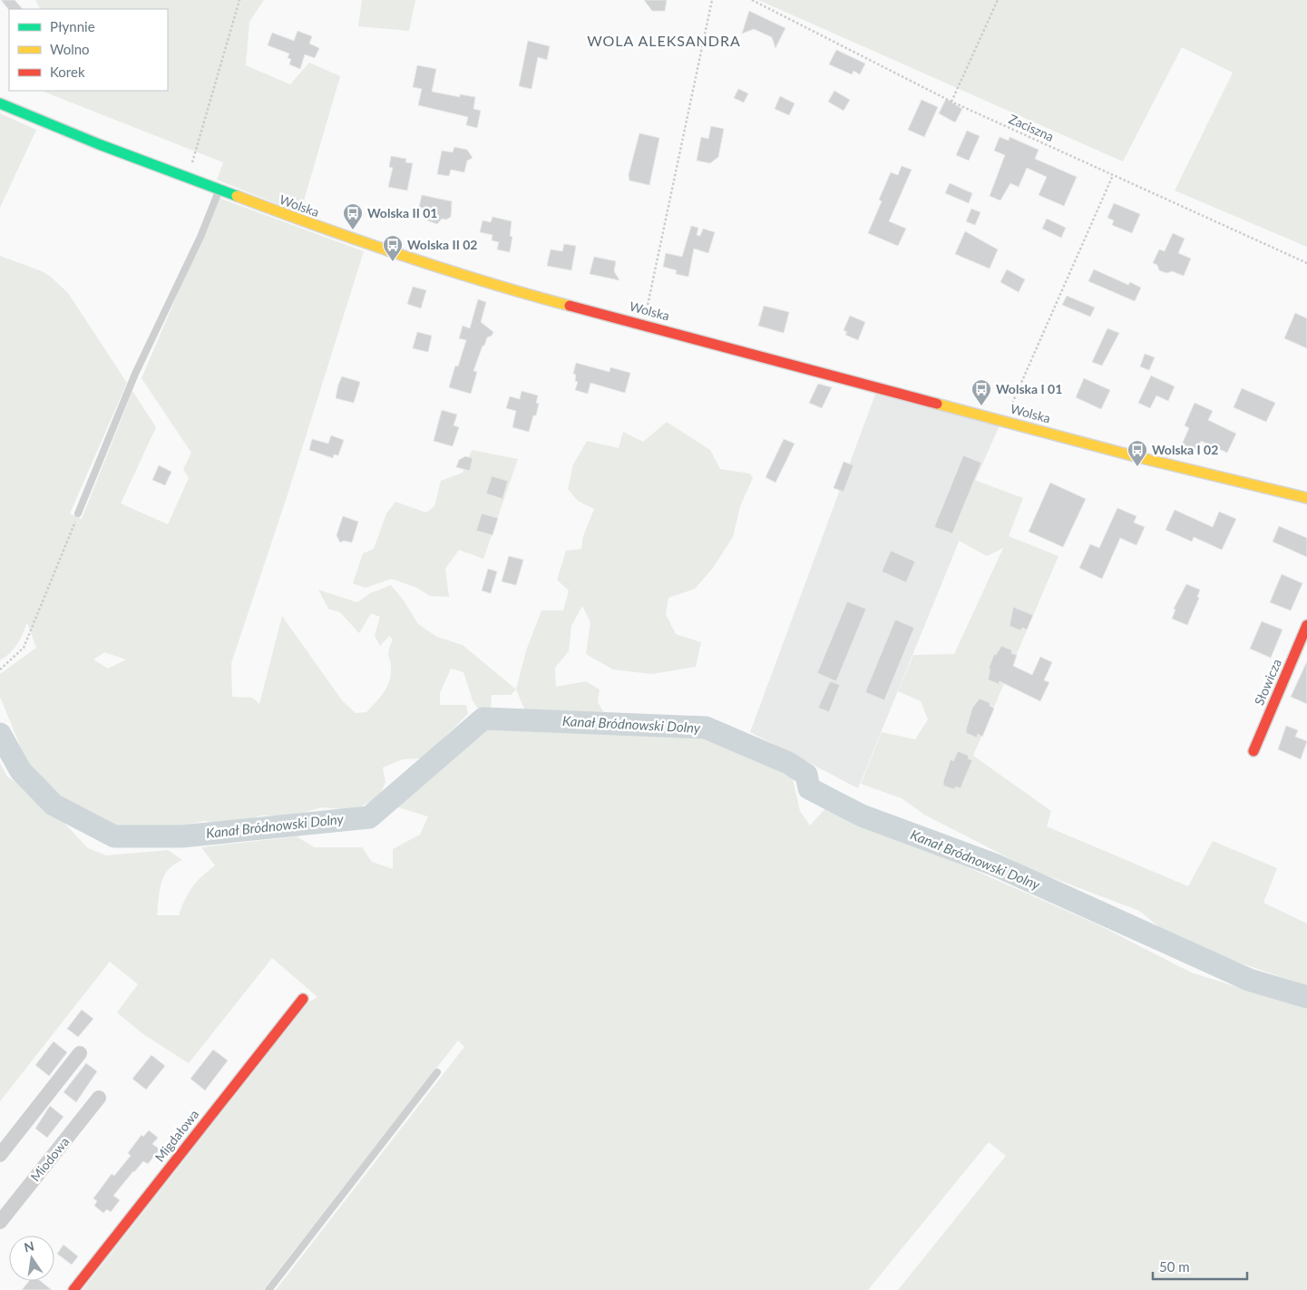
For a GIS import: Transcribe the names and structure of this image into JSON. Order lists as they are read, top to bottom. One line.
{"streets":{"street":["Wolska","Słowicza","Migdałowa","Miodowa"],"path":["Zaciszna"]},"districts":["WOLA ALEKSANDRA"],"water":["Kanał Bródnowski Dolny"],"places":{"bus stop":["Wolska II 01","Wolska II 02","Wolska I 01","Wolska I 02"]},"legend":["Płynnie","Wolno","Korek"],"scale_bar":"50 m","north":"top"}
